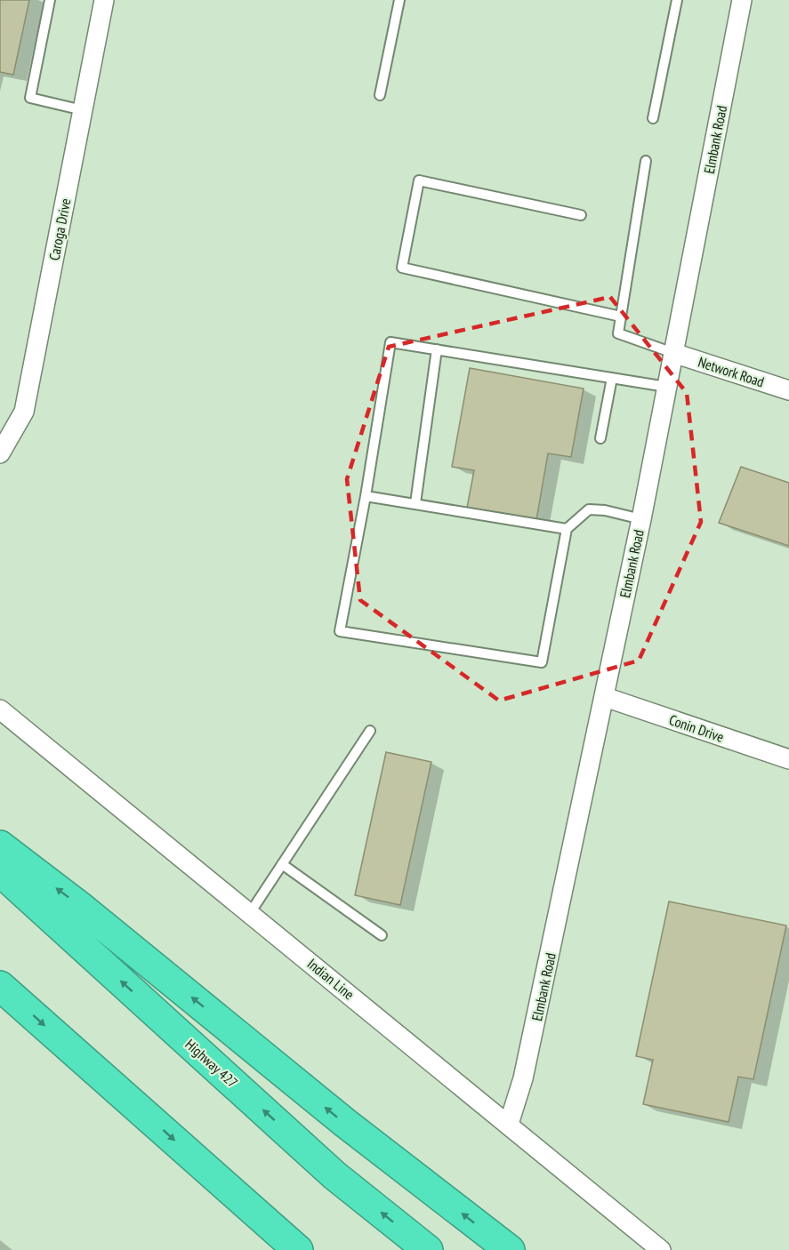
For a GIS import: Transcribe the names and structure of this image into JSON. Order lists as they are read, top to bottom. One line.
{"streets":{"highway":["Highway 427"],"street":["Elmbank Road","Caroga Drive","Network Road","Conin Drive","Indian Line"]},"crossings":[["Elmbank Road","Network Road"],["Elmbank Road","Conin Drive"],["Elmbank Road","Indian Line"]]}
